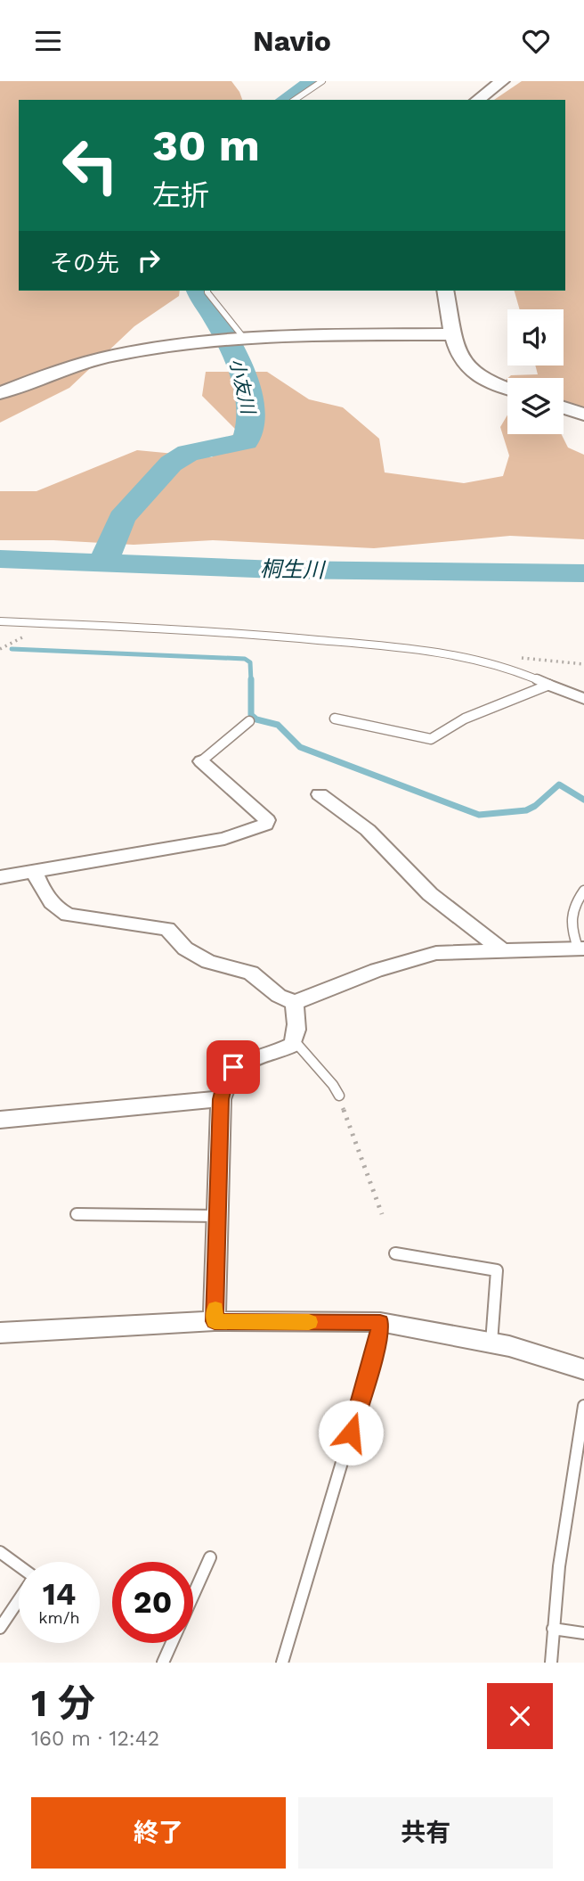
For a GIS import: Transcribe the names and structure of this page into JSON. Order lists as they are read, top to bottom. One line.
{"water":["小友川","桐生川"],"page":{"header":"Navio","turn":["30 m","左折"],"then":"その先","speed":"14 km/h","limit":"20","heading":["1 分","160 m · 12:42"],"buttons":["終了","共有"]}}
